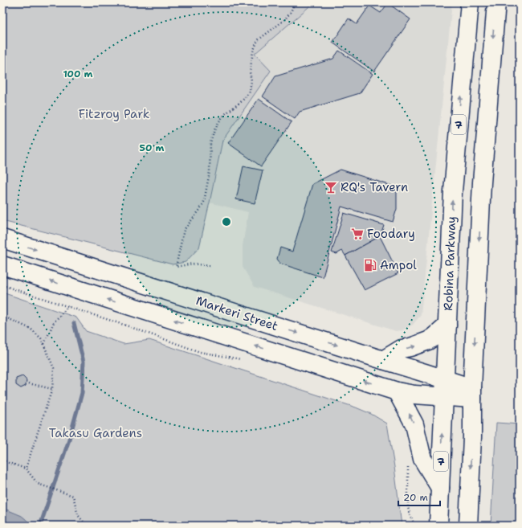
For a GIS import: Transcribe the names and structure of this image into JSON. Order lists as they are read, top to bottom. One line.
{"streets":{"main road":["7","Robina Parkway","Markeri Street"]},"crossings":[["Robina Parkway","Markeri Street"]],"parks":["Fitzroy Park","Takasu Gardens"],"places":{"bar":["RQ's Tavern"],"supermarket":["Foodary"],"fuel station":["Ampol"]},"scale_bar":"20 m","rings":["100 m","50 m"]}
